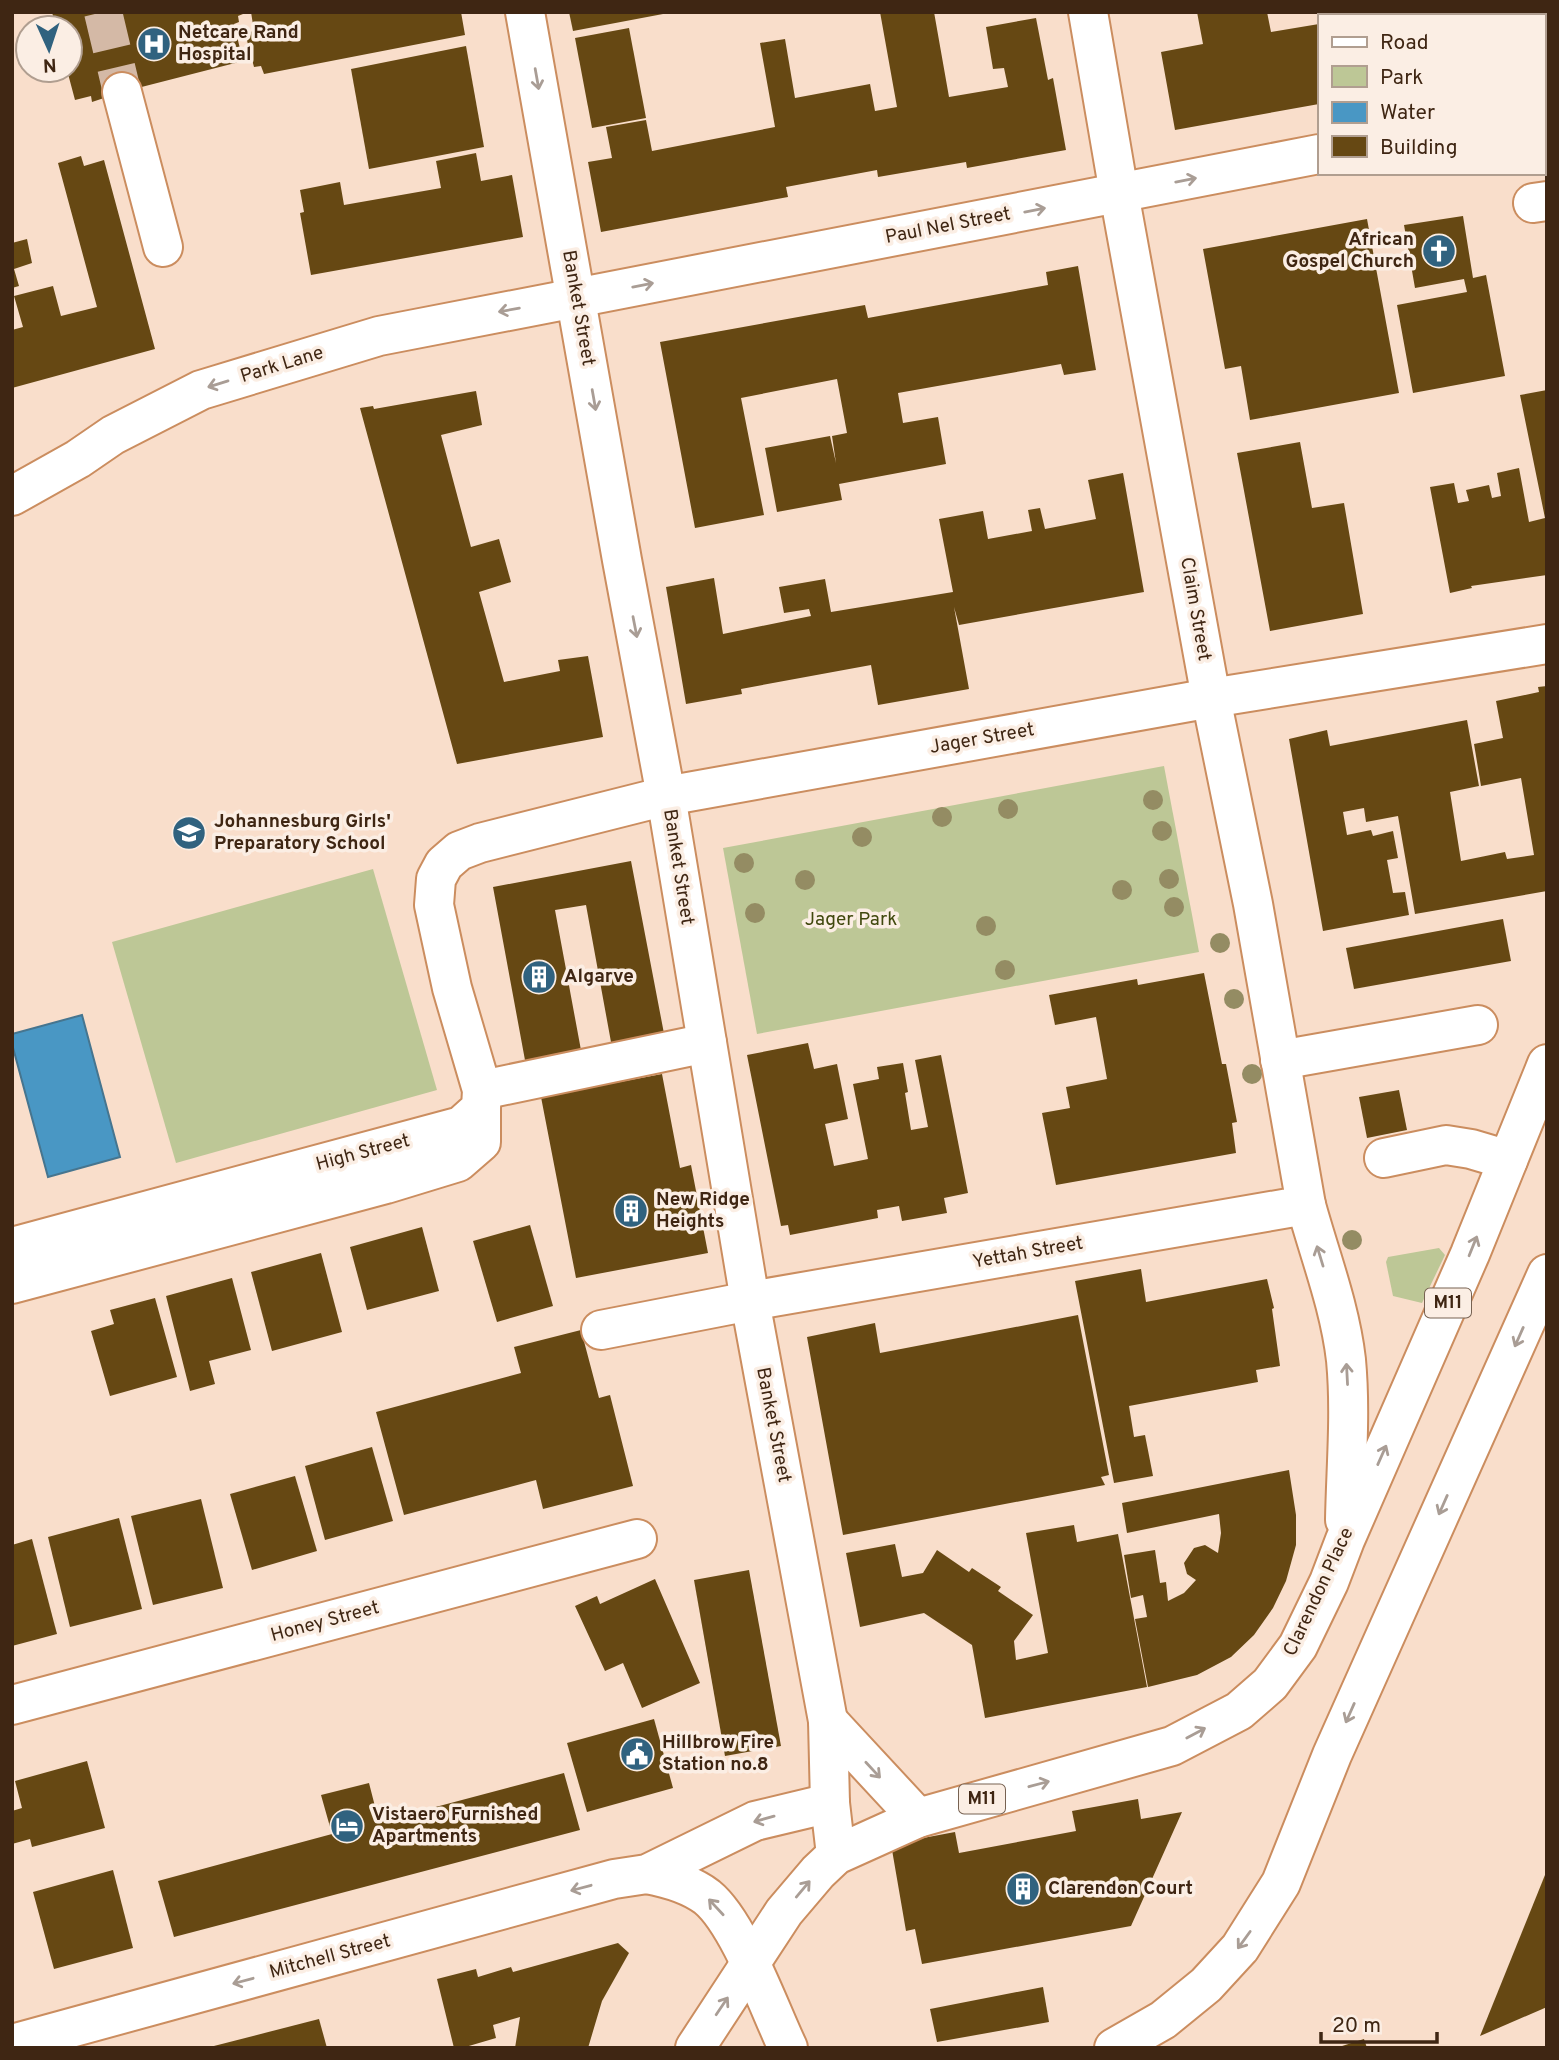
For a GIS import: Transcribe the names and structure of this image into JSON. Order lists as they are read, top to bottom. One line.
{"streets":{"street":["Paul Nel Street","Banket Street","Park Lane","Claim Street","Jager Street","High Street","Yettah Street","M11","Clarendon Place","Honey Street","Mitchell Street"]},"crossings":[["Paul Nel Street","Banket Street"],["Paul Nel Street","Park Lane"],["Paul Nel Street","Claim Street"],["Banket Street","Park Lane"],["Banket Street","Jager Street"],["Banket Street","Yettah Street"],["Banket Street","M11"],["Banket Street","Clarendon Place"],["Banket Street","Mitchell Street"],["Claim Street","Jager Street"],["Claim Street","Yettah Street"],["Claim Street","Clarendon Place"],["Jager Street","High Street"],["M11","Clarendon Place"],["M11","Mitchell Street"]],"one_way":["Paul Nel Street","Banket Street","Park Lane","Mitchell Street"],"parks":["Jager Park"],"places":{"hospital":["Netcare Rand Hospital"],"church":["African Gospel Church"],"school or university":["Johannesburg Girls' Preparatory School"],"building":["Algarve","New Ridge Heights","Clarendon Court"],"public building":["Hillbrow Fire Station no.8"],"hotel":["Vistaero Furnished Apartments"]},"legend":["Road","Park","Water","Building"],"scale_bar":"20 m","north":"bottom"}
